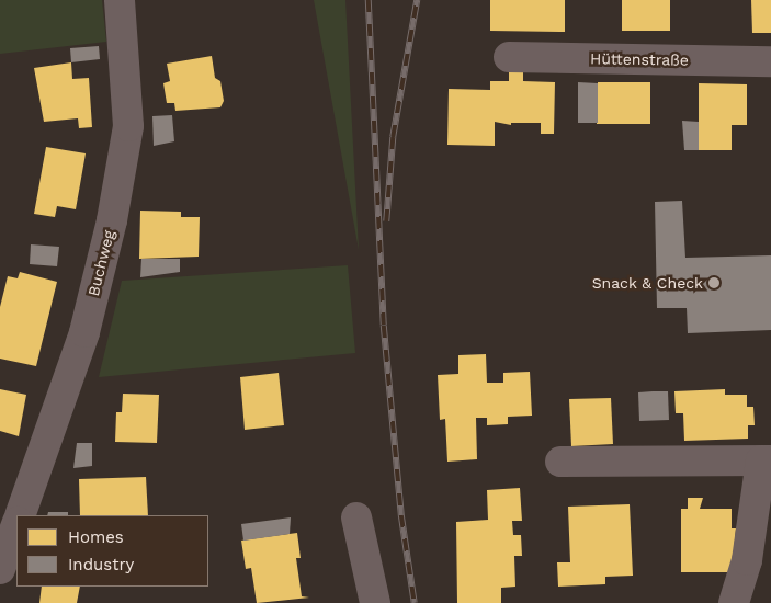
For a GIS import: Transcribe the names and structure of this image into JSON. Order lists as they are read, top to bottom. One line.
{"streets":{"street":["Hüttenstraße","Buchweg"]},"places":["Snack & Check"],"legend":["Homes","Industry"]}
